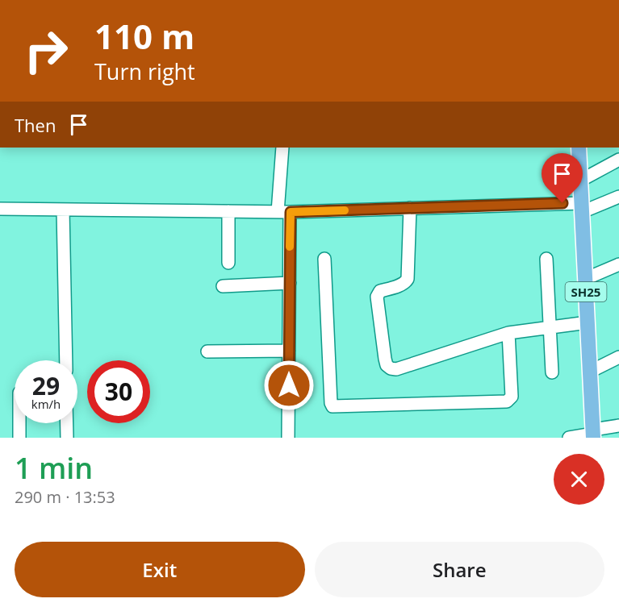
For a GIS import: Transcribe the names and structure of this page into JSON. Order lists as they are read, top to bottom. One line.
{"streets":{"main road":["SH25"]},"page":{"turn":["110 m","Turn right"],"then":"Then","speed":"29 km/h","limit":"30","heading":["1 min","290 m · 13:53"],"buttons":["Exit","Share"]}}
